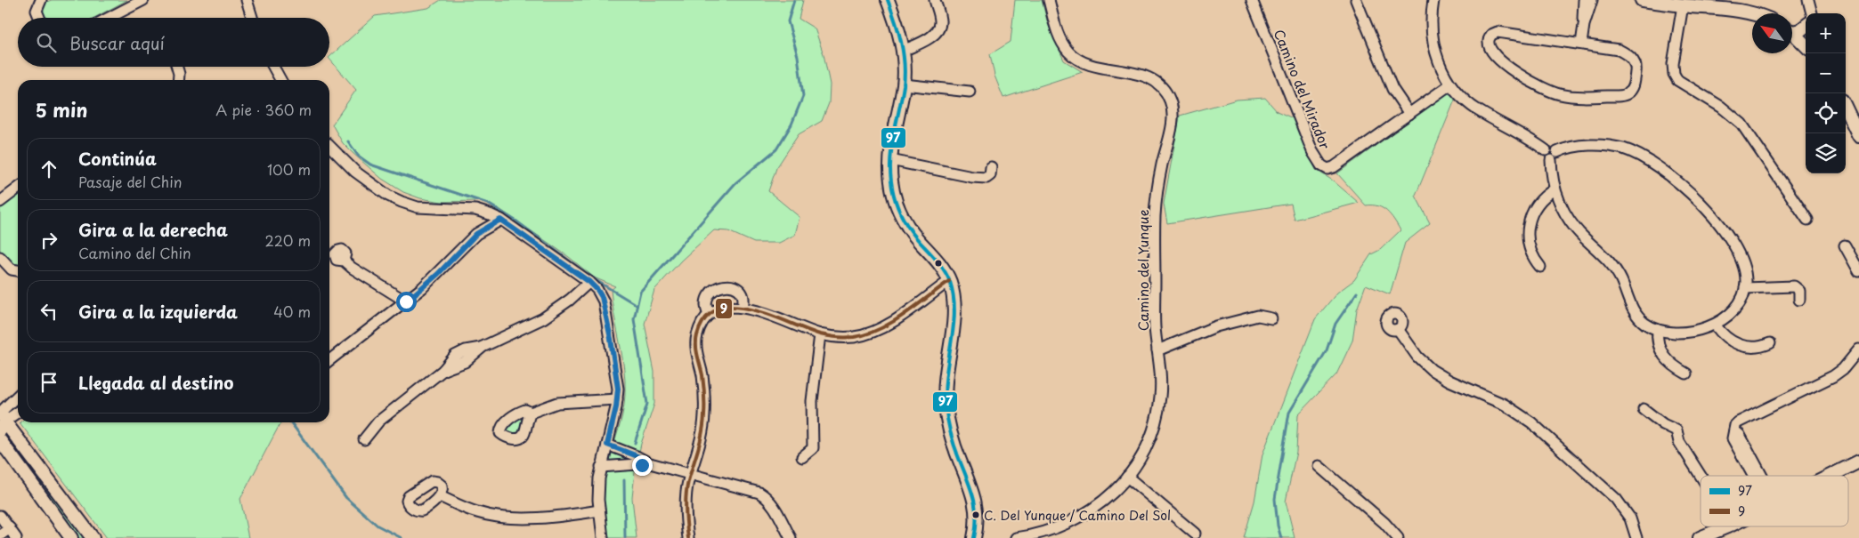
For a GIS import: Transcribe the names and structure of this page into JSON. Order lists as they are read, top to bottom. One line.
{"streets":{"street":["Camino del Mirador","Camino del Yunque"]},"places":["C. Del Yunque / Camino Del Sol"],"lines":["transit line 97","transit line 9"],"legend":["97","9"],"north":"top left","page":{"map_buttons":["+","−"],"search":"Buscar aquí","heading":["5 min","A pie · 360 m"],"list":[["Continúa","Pasaje del Chin","100 m"],["Gira a la derecha","Camino del Chin","220 m"],["Gira a la izquierda","40 m"],"Llegada al destino"]}}
